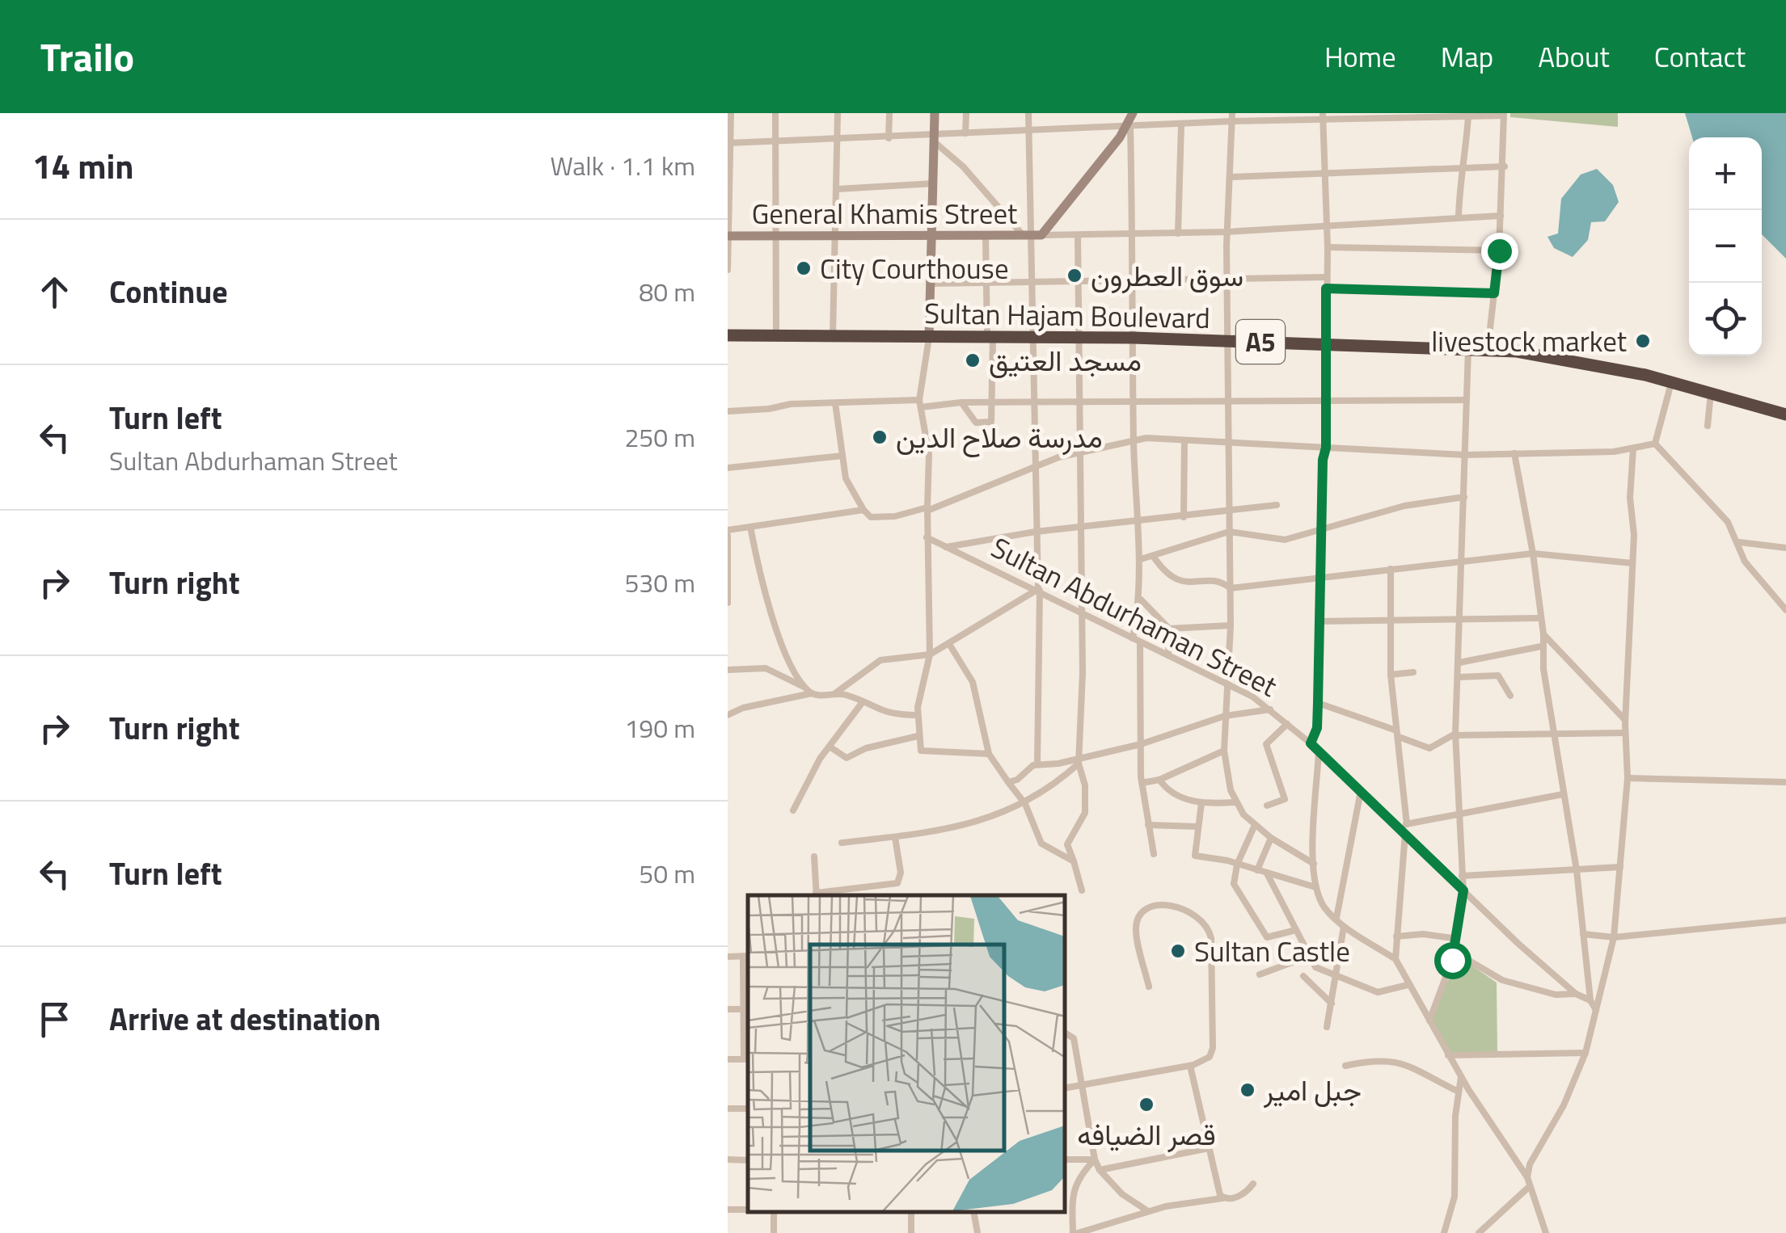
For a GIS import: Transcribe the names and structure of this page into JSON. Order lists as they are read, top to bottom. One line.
{"streets":{"highway":["Sultan Hajam Boulevard","A5"],"main road":["General Khamis Street"],"street":["Sultan Abdurhaman Street"]},"places":["City Courthouse","سوق العطرون","livestock market","مسجد العتيق","مدرسة صلاح الدين","Sultan Castle","جبل امير","قصر الضيافه"],"page":{"header":"Trailo","nav":["Home","Map","About","Contact"],"heading":["14 min","Walk · 1.1 km"],"map_buttons":["+","−"],"list":[["Continue","80 m"],["Turn left","Sultan Abdurhaman Street","250 m"],["Turn right","530 m"],["Turn right","190 m"],["Turn left","50 m"],"Arrive at destination"]}}
